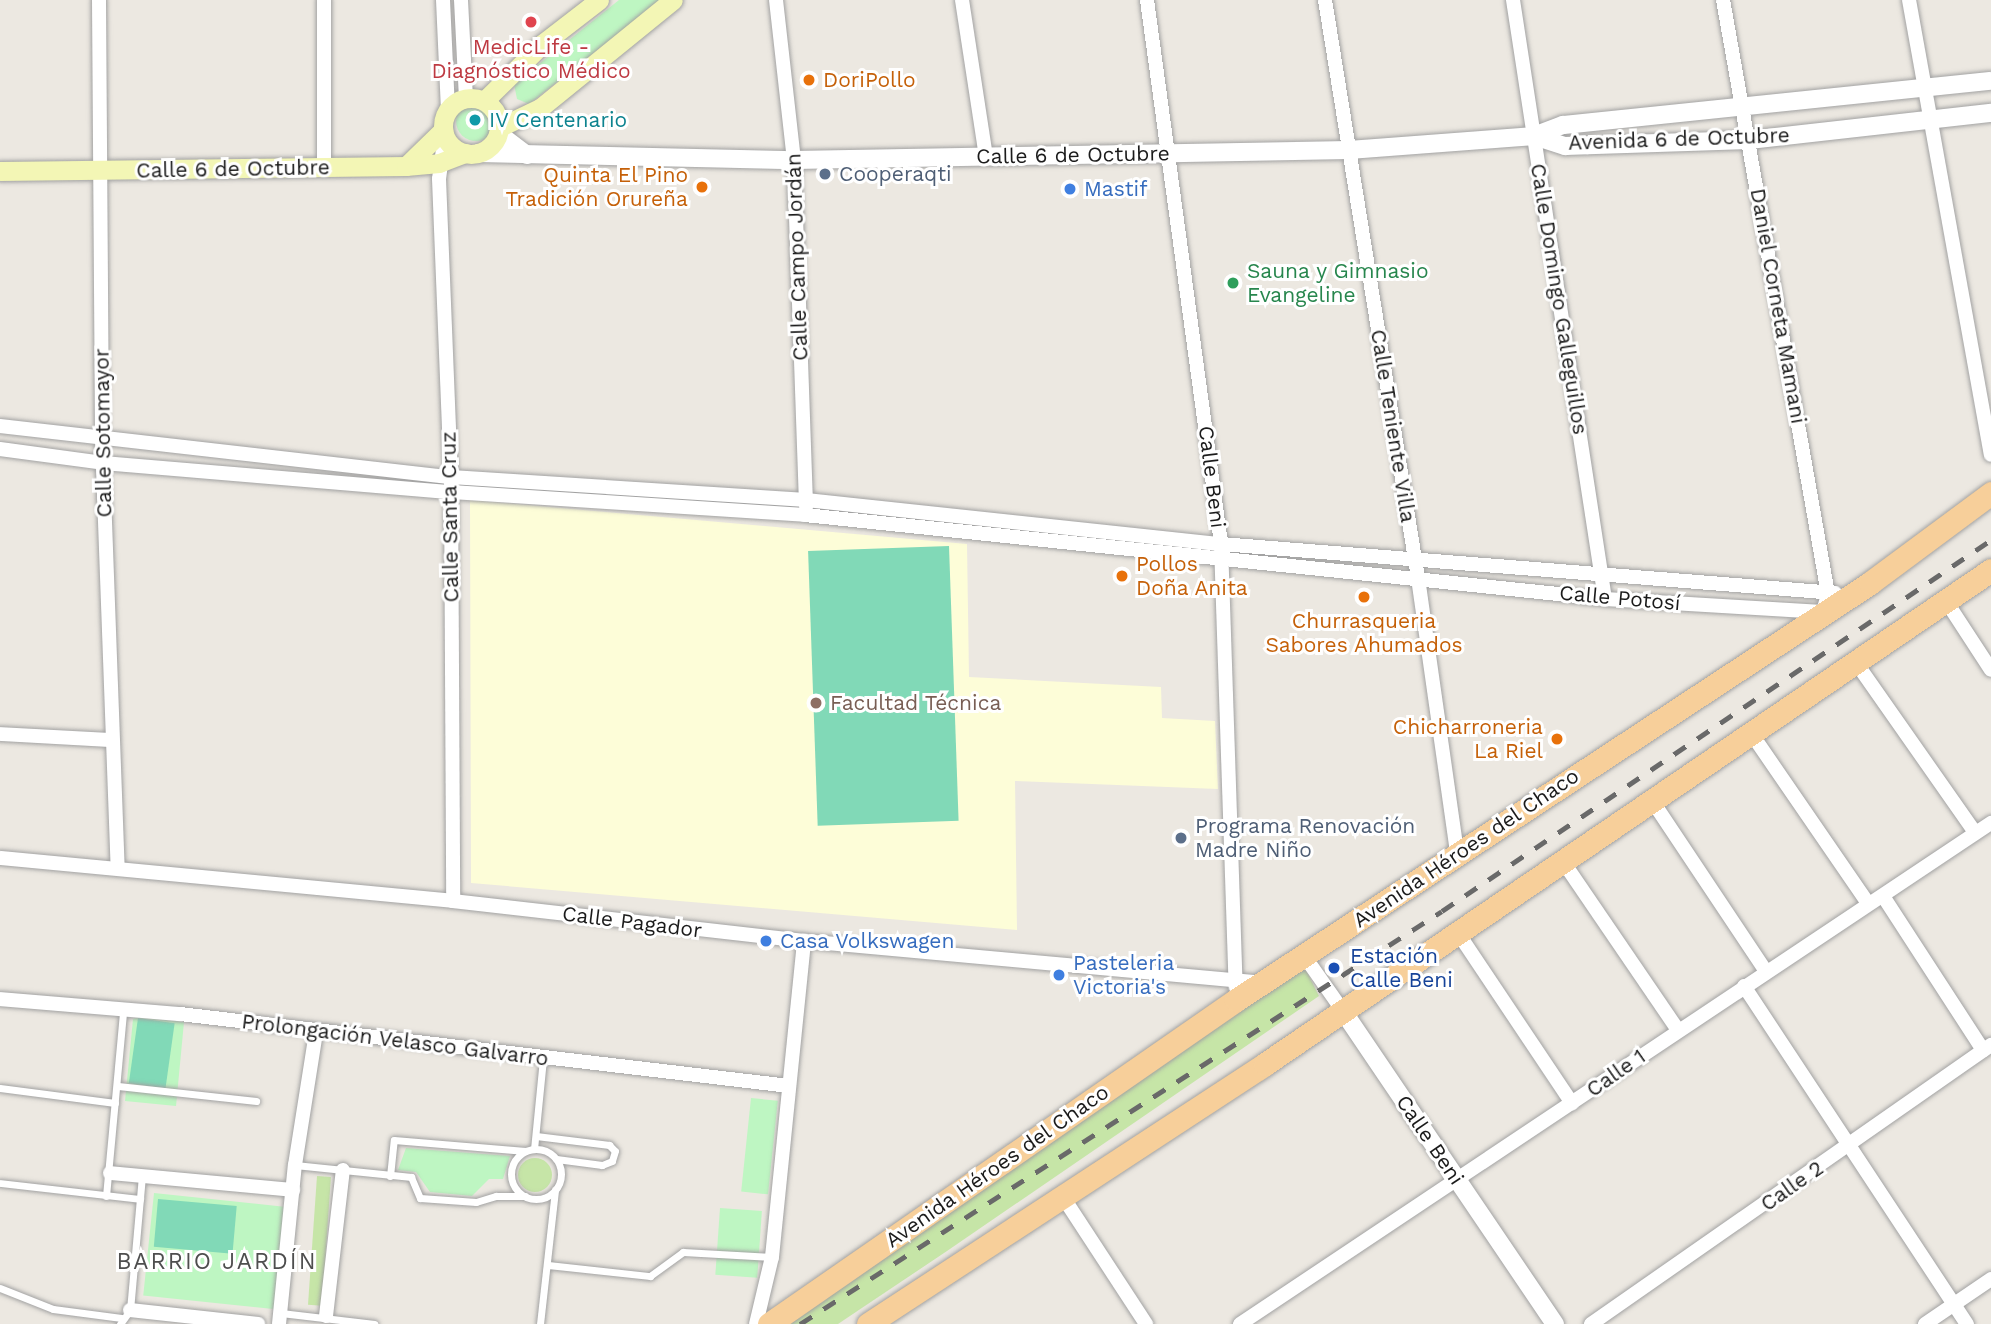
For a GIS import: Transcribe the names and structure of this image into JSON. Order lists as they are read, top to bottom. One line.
{"streets":{"main road":["Calle 6 de Octubre","Avenida Héroes del Chaco"],"street":["Avenida 6 de Octubre","Calle Campo Jordán","Calle Domingo Galleguillos","Daniel Corneta Mamani","Calle Teniente Villa","Calle Sotomayor","Calle Beni","Calle Santa Cruz","Calle Potosí","Calle Pagador","Prolongación Velasco Galvarro","Calle 1","Calle 2"]},"crossings":[["Avenida 6 de Octubre","Calle 6 de Octubre"],["Avenida 6 de Octubre","Calle Domingo Galleguillos"],["Avenida 6 de Octubre","Daniel Corneta Mamani"],["Calle 6 de Octubre","Calle Campo Jordán"],["Calle 6 de Octubre","Calle Domingo Galleguillos"],["Calle 6 de Octubre","Calle Teniente Villa"],["Calle 6 de Octubre","Calle Sotomayor"],["Calle 6 de Octubre","Calle Beni"],["Calle 6 de Octubre","Calle Santa Cruz"],["Calle Campo Jordán","Calle Potosí"],["Calle Domingo Galleguillos","Calle Potosí"],["Daniel Corneta Mamani","Calle Potosí"],["Daniel Corneta Mamani","Avenida Héroes del Chaco"],["Calle Teniente Villa","Calle Potosí"],["Calle Teniente Villa","Avenida Héroes del Chaco"],["Calle Sotomayor","Calle Pagador"],["Calle Beni","Calle Potosí"],["Calle Beni","Avenida Héroes del Chaco"],["Calle Beni","Calle Pagador"],["Calle Beni","Calle 1"],["Calle Santa Cruz","Calle Pagador"],["Calle Potosí","Avenida Héroes del Chaco"],["Avenida Héroes del Chaco","Calle Pagador"]],"districts":["BARRIO JARDÍN"],"places":["MedicLife - Diagnóstico Médico","DoriPollo","IV Centenario","Cooperaqti","Quinta El Pino Tradición Orureña","Mastif","Sauna y Gimnasio Evangeline","Pollos Doña Anita","Churrasqueria Sabores Ahumados","Facultad Técnica","Chicharroneria La Riel","Programa Renovación Madre Niño","Casa Volkswagen","Estación Calle Beni","Pasteleria Victoria's"]}
